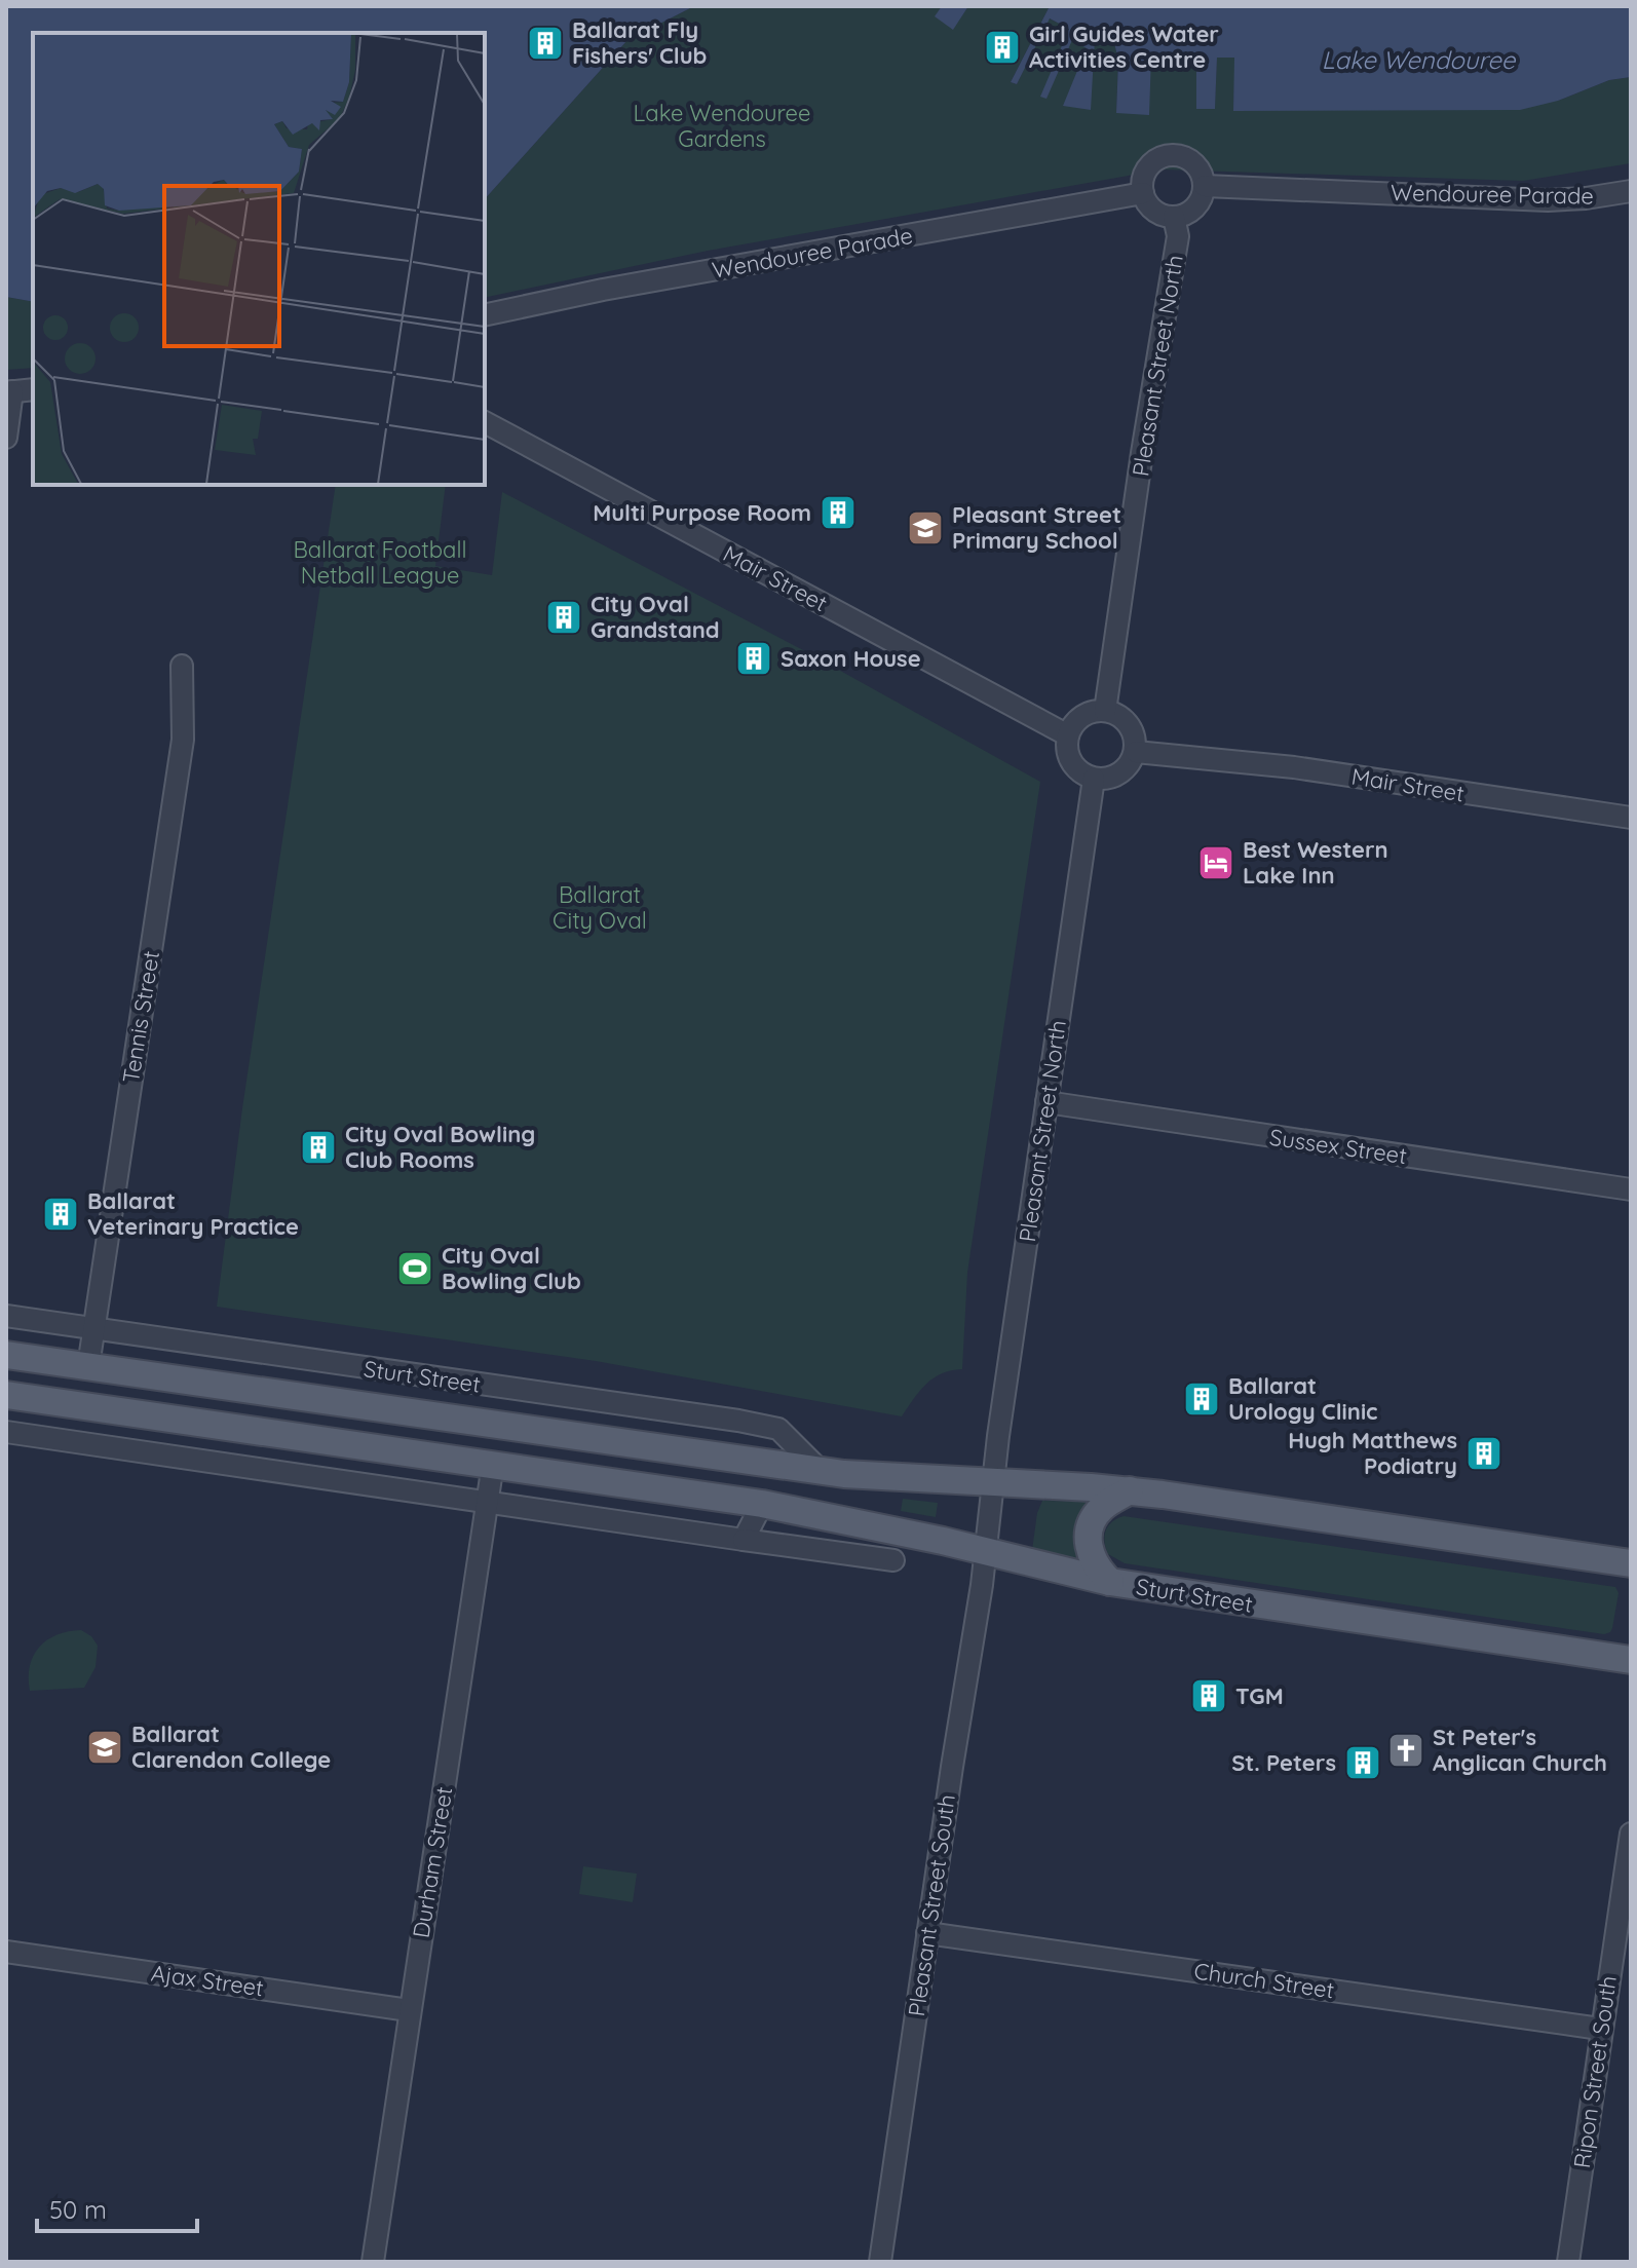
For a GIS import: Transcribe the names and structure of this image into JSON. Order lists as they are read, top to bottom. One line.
{"streets":{"main road":["Sturt Street"],"street":["Wendouree Parade","Pleasant Street North","Mair Street","Tennis Street","Sussex Street","Durham Street","Pleasant Street South","Ajax Street","Church Street","Ripon Street South"]},"crossings":[["Wendouree Parade","Pleasant Street North"],["Pleasant Street North","Mair Street"],["Pleasant Street North","Sussex Street"],["Pleasant Street North","Sturt Street"],["Pleasant Street North","Pleasant Street South"],["Tennis Street","Sturt Street"],["Sturt Street","Durham Street"],["Sturt Street","Pleasant Street South"],["Durham Street","Ajax Street"],["Pleasant Street South","Church Street"],["Church Street","Ripon Street South"]],"water":["Lake Wendouree"],"parks":["Lake Wendouree Gardens","Ballarat Football Netball League","Ballarat City Oval"],"places":{"building":["Ballarat Fly Fishers' Club","Girl Guides Water Activities Centre","Multi Purpose Room","City Oval Grandstand","Saxon House","City Oval Bowling Club Rooms","Ballarat Veterinary Practice","Ballarat Urology Clinic","Hugh Matthews Podiatry","TGM","St. Peters"],"school or university":["Pleasant Street Primary School","Ballarat Clarendon College"],"hotel":["Best Western Lake Inn"],"sports":["City Oval Bowling Club"],"church":["St Peter's Anglican Church"]},"scale_bar":"50 m"}
